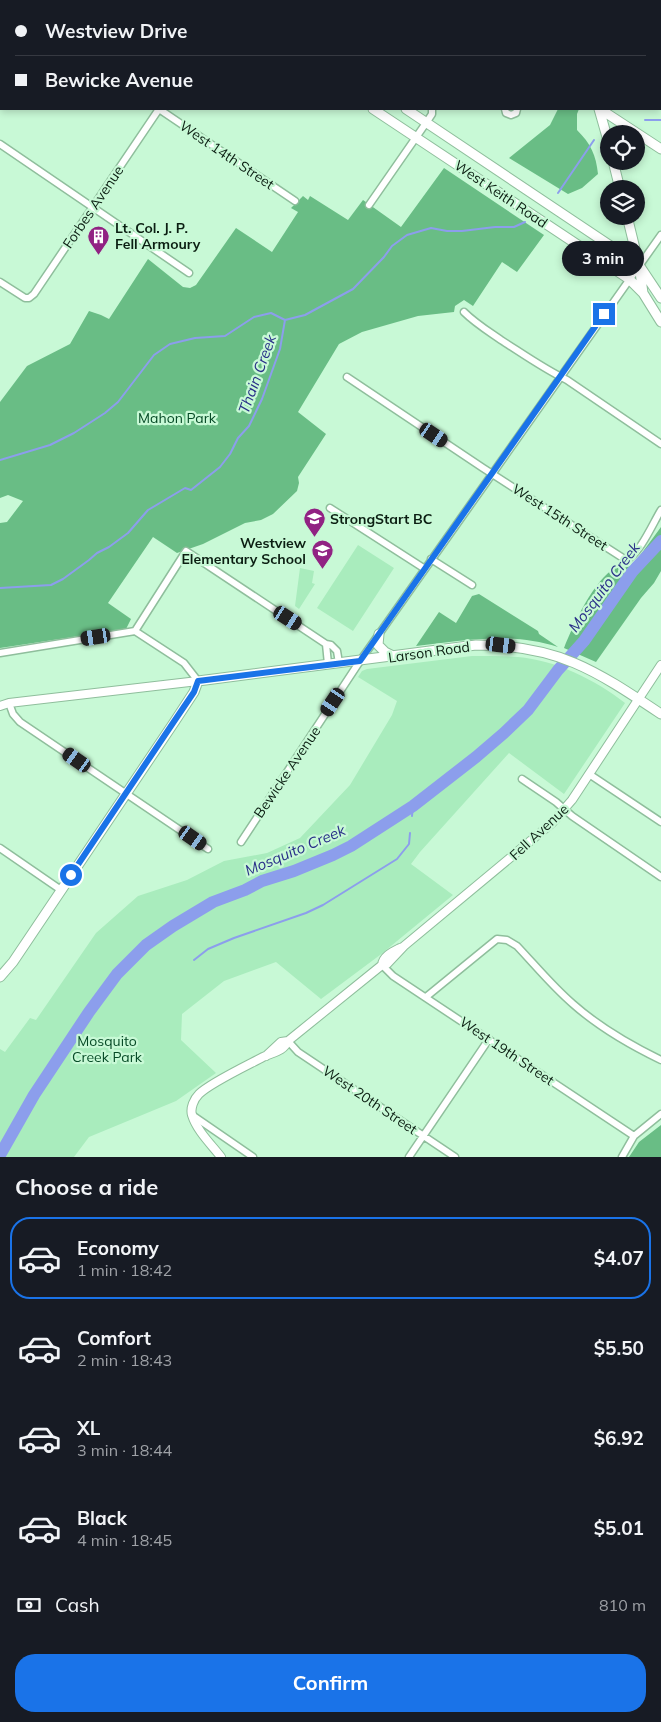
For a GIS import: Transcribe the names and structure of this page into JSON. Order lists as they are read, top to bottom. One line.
{"streets":{"main road":["West Keith Road","Larson Road"],"street":["West 14th Street","Forbes Avenue","West 15th Street","Bewicke Avenue","Fell Avenue","West 19th Street","West 20th Street"]},"crossings":[["West Keith Road","Bewicke Avenue"],["West 15th Street","Bewicke Avenue"],["Larson Road","Bewicke Avenue"],["Larson Road","Fell Avenue"],["Fell Avenue","West 19th Street"],["Fell Avenue","West 20th Street"]],"water":["Thain Creek","Mosquito Creek"],"parks":["Mahon Park","Mosquito Creek Park"],"places":{"building":["Lt. Col. J. P. Fell Armoury"],"school or university":["StrongStart BC","Westview Elementary School"]},"page":{"banner":["Westview Drive","Bewicke Avenue"],"bubble":"3 min","heading":"Choose a ride","list":[{"name":"Economy","note":"1 min · 18:42","value":"$4.07"},{"name":"Comfort","note":"2 min · 18:43","value":"$5.50"},{"name":"XL","note":"3 min · 18:44","value":"$6.92"},{"name":"Black","note":"4 min · 18:45","value":"$5.01"}],"pay":["Cash","810 m"],"buttons":"Confirm"}}
